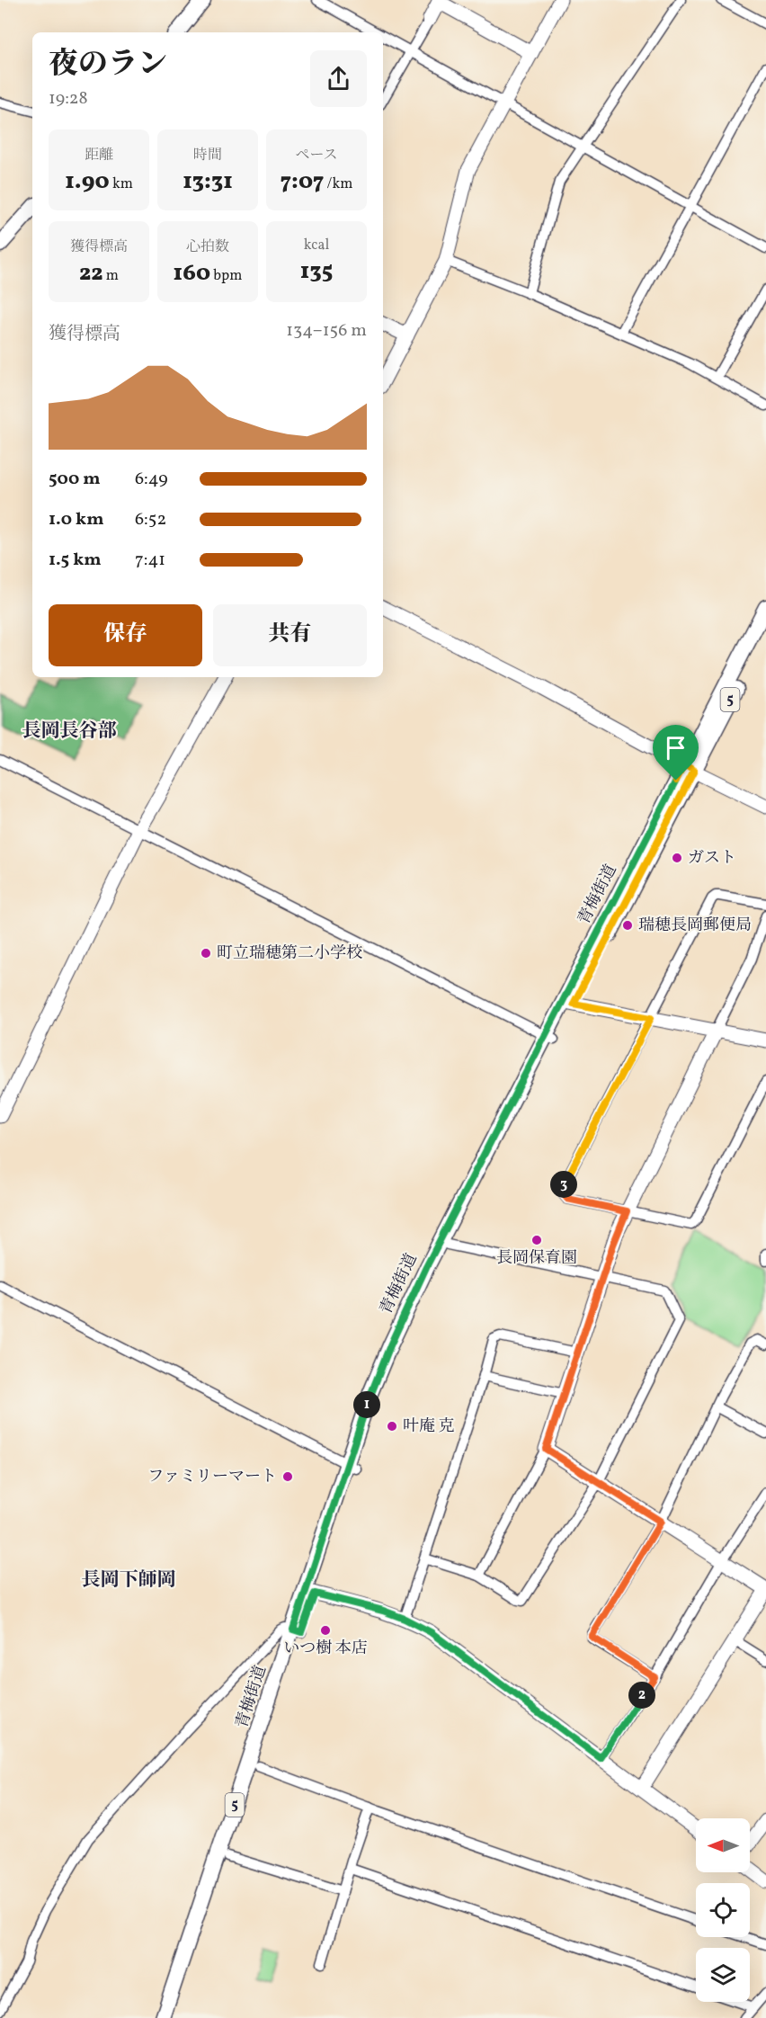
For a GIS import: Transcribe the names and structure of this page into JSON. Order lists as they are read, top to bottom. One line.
{"streets":{"main road":["5","青梅街道"]},"districts":["長岡長谷部","長岡下師岡"],"places":["ガスト","瑞穂長岡郵便局","町立瑞穂第二小学校","長岡保育園","叶庵 克","ファミリーマート","いつ樹 本店"],"north":"left","page":{"heading":["夜のラン","19:28"],"stats":[["距離","1.90 km"],["時間","13:31"],["ペース","7:07 /km"],["獲得標高","22 m"],["心拍数","160 bpm"],["kcal","135"]],"chart":["獲得標高","134–156 m"],"list":[{"name":"500 m","note":"6:49"},{"name":"1.0 km","note":"6:52"},{"name":"1.5 km","note":"7:41"}],"buttons":["保存","共有"],"pins":["3","1","2"]}}
